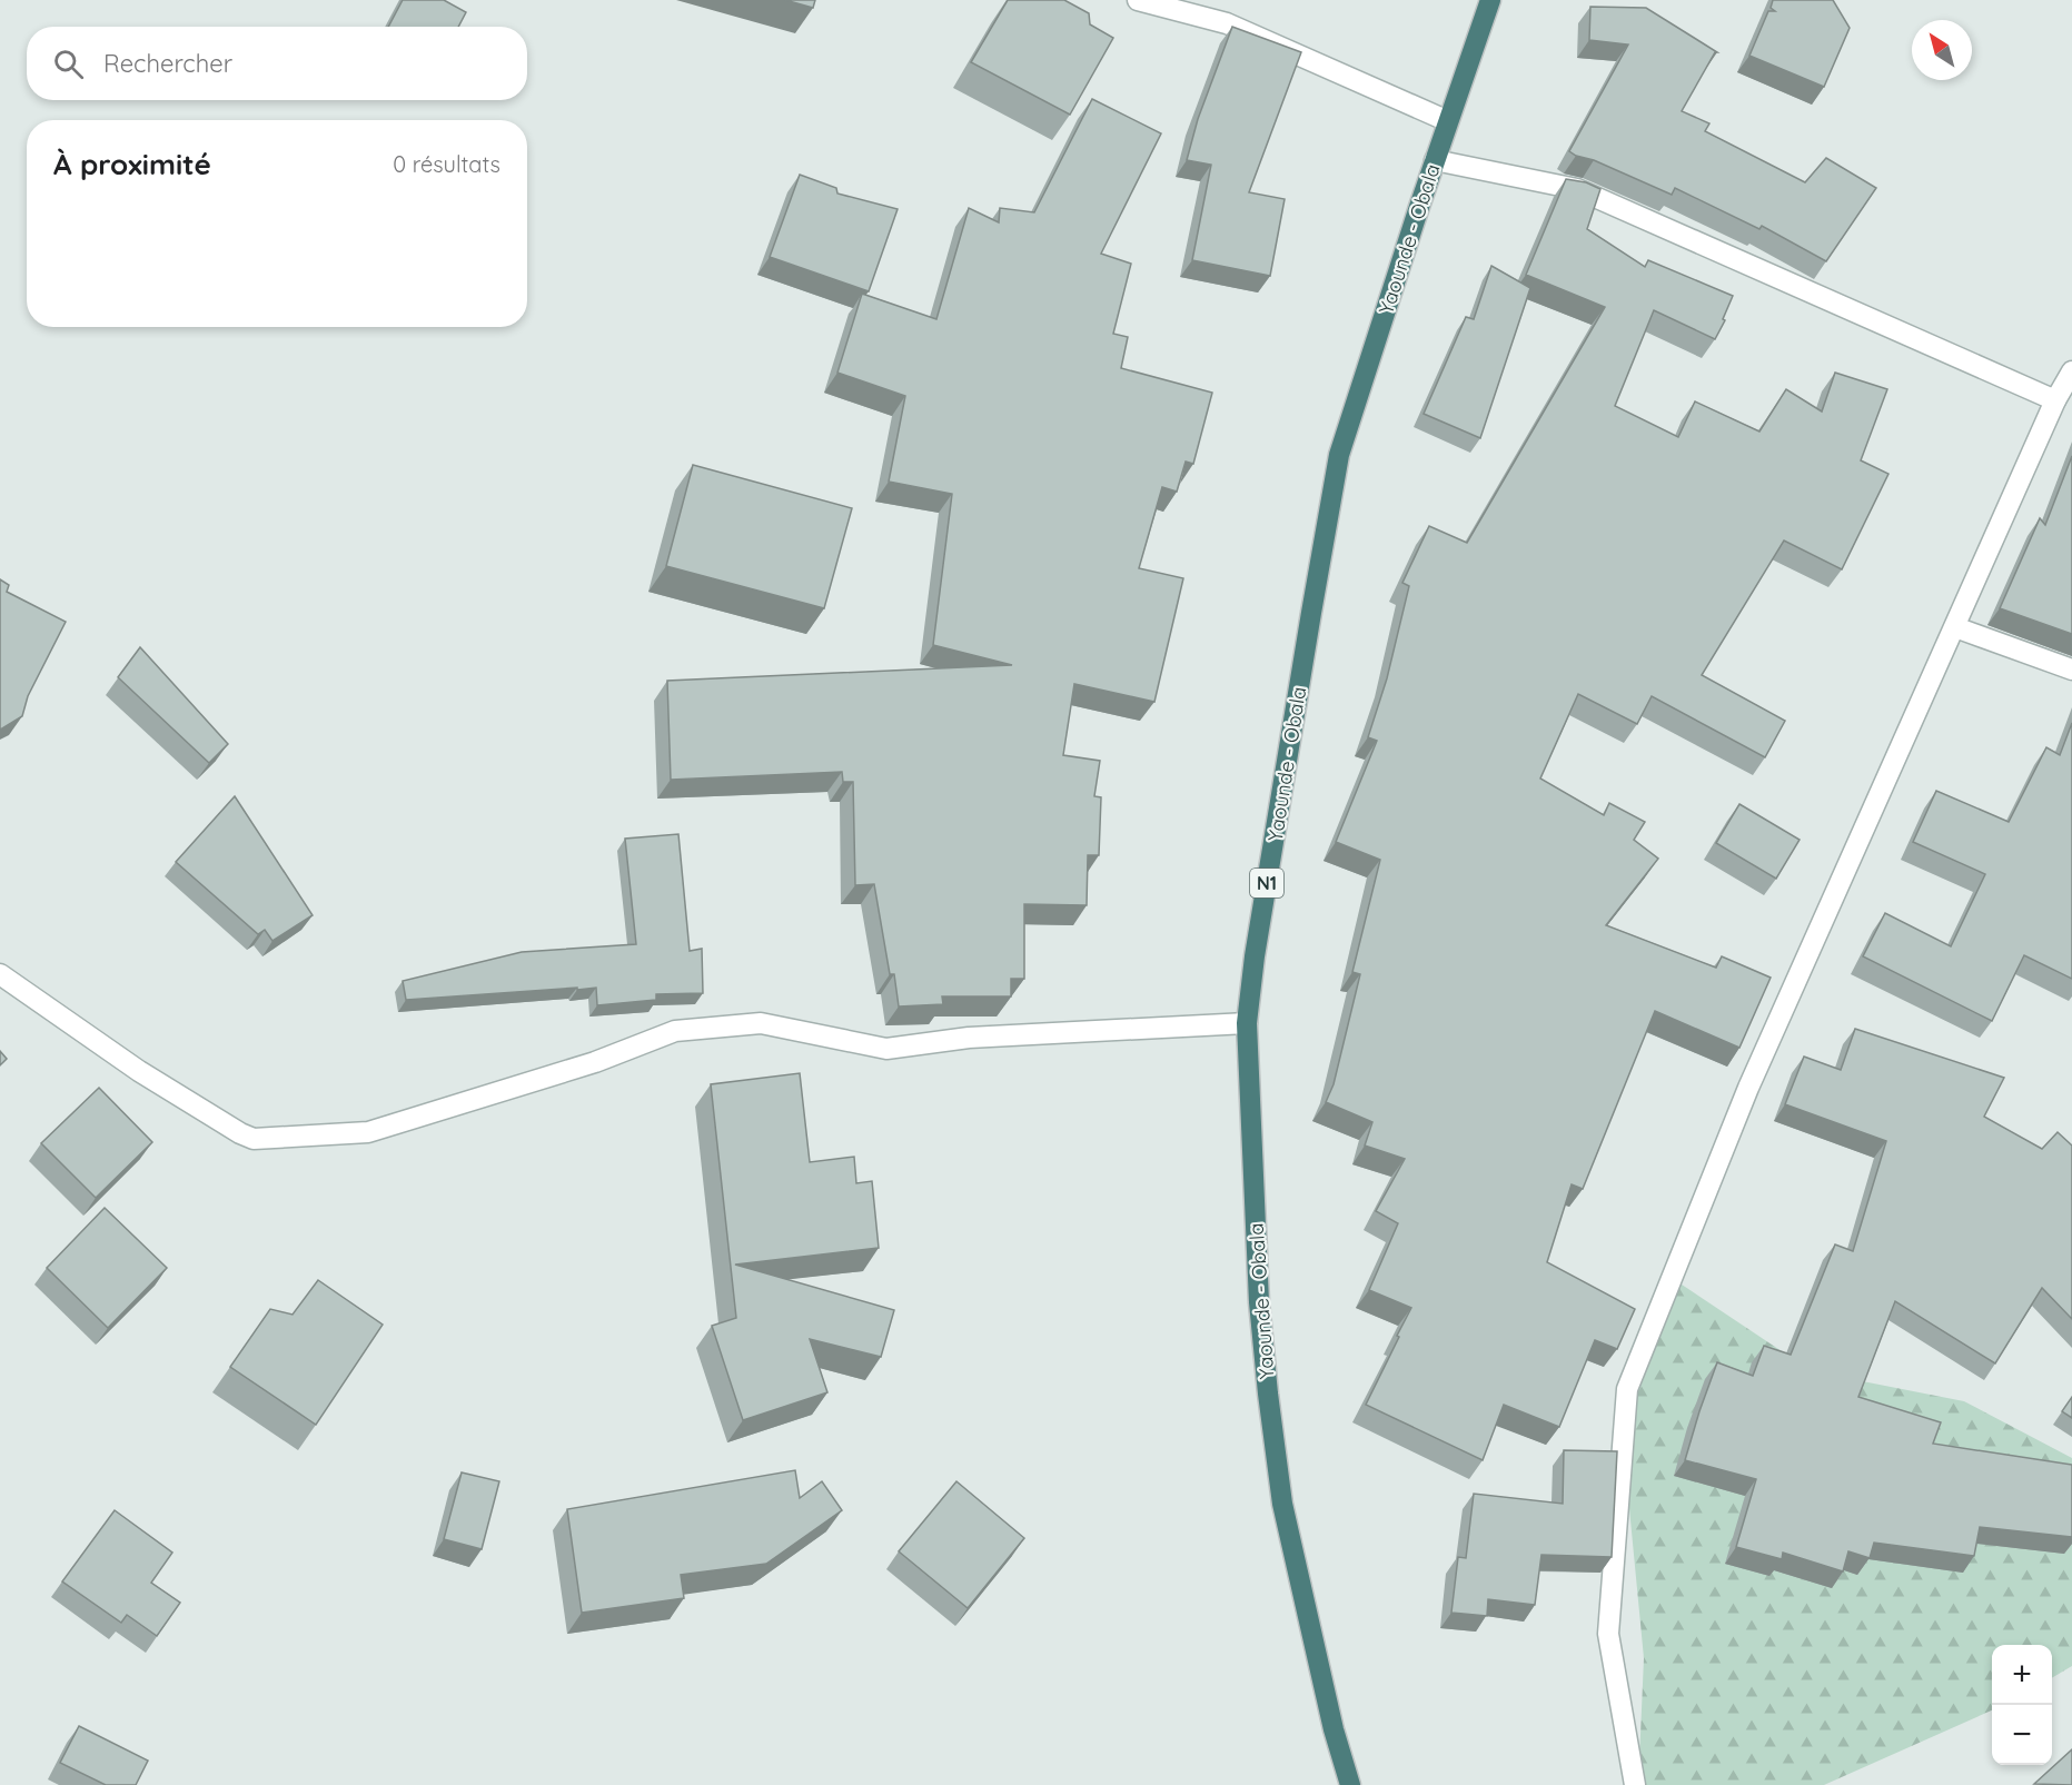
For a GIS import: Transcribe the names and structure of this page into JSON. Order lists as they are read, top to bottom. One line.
{"streets":{"highway":["Yaounde - Obala","N1"]},"north":"top left","page":{"search":"Rechercher","heading":["À proximité","0 résultats"],"map_buttons":["+","−"]}}
